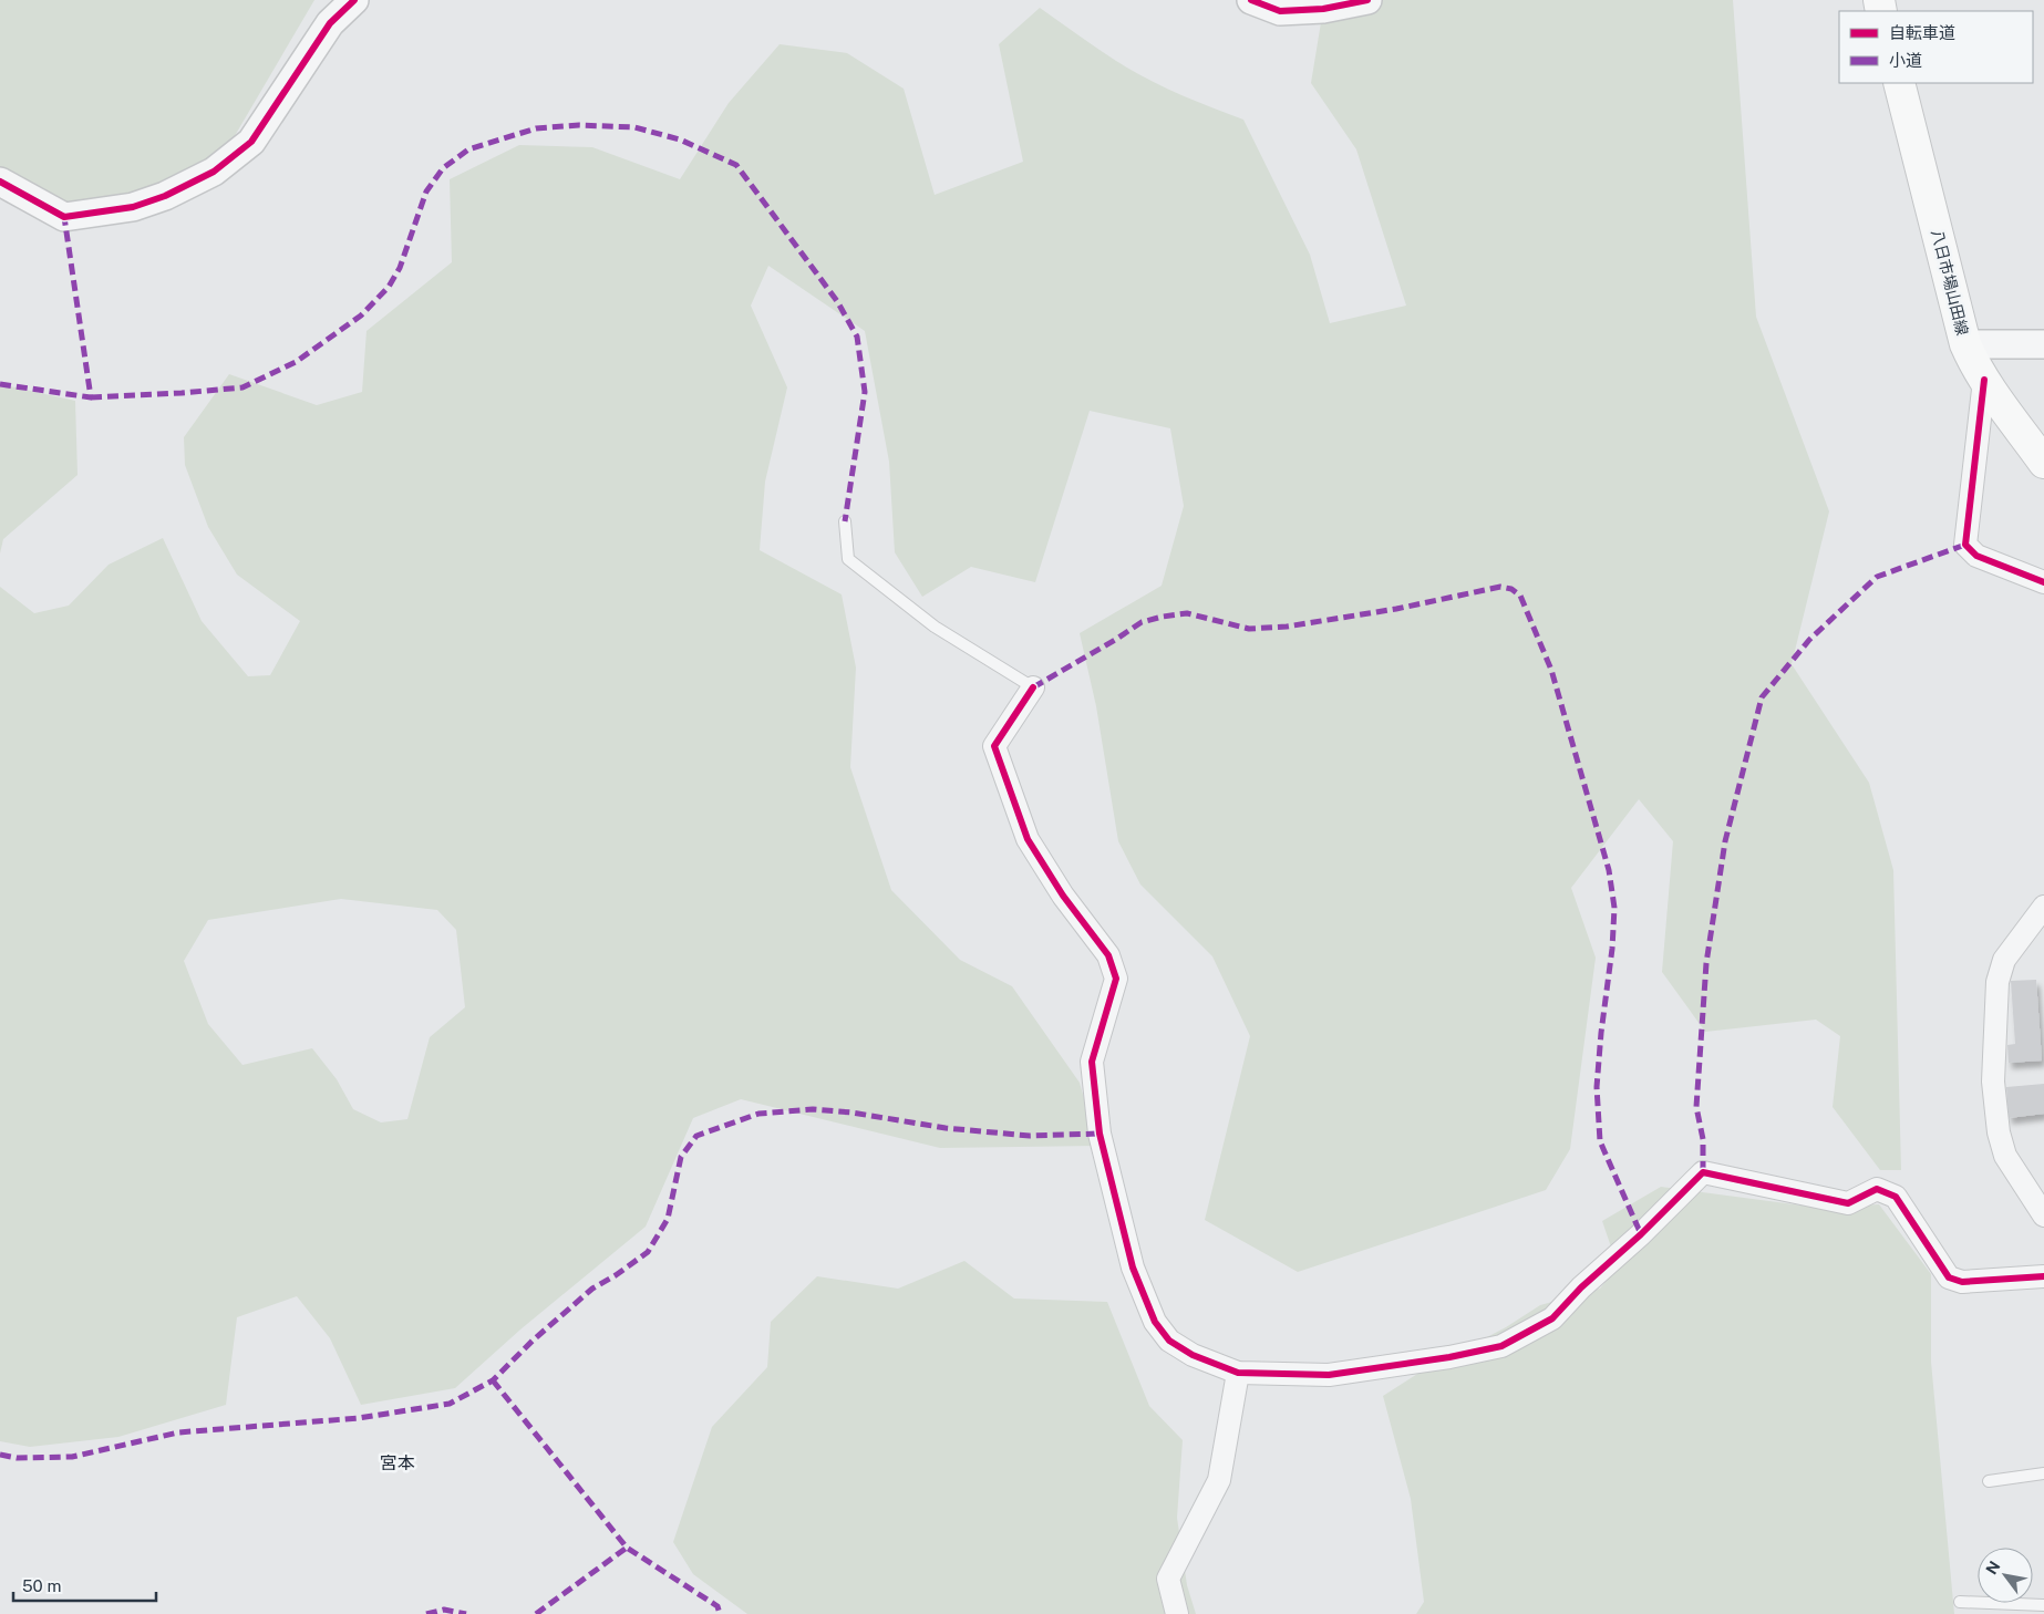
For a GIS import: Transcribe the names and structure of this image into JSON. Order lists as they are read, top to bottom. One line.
{"streets":{"main road":["八日市場山田線"]},"districts":["宮本"],"legend":["自転車道","小道"],"scale_bar":"50 m","north":"top left"}
